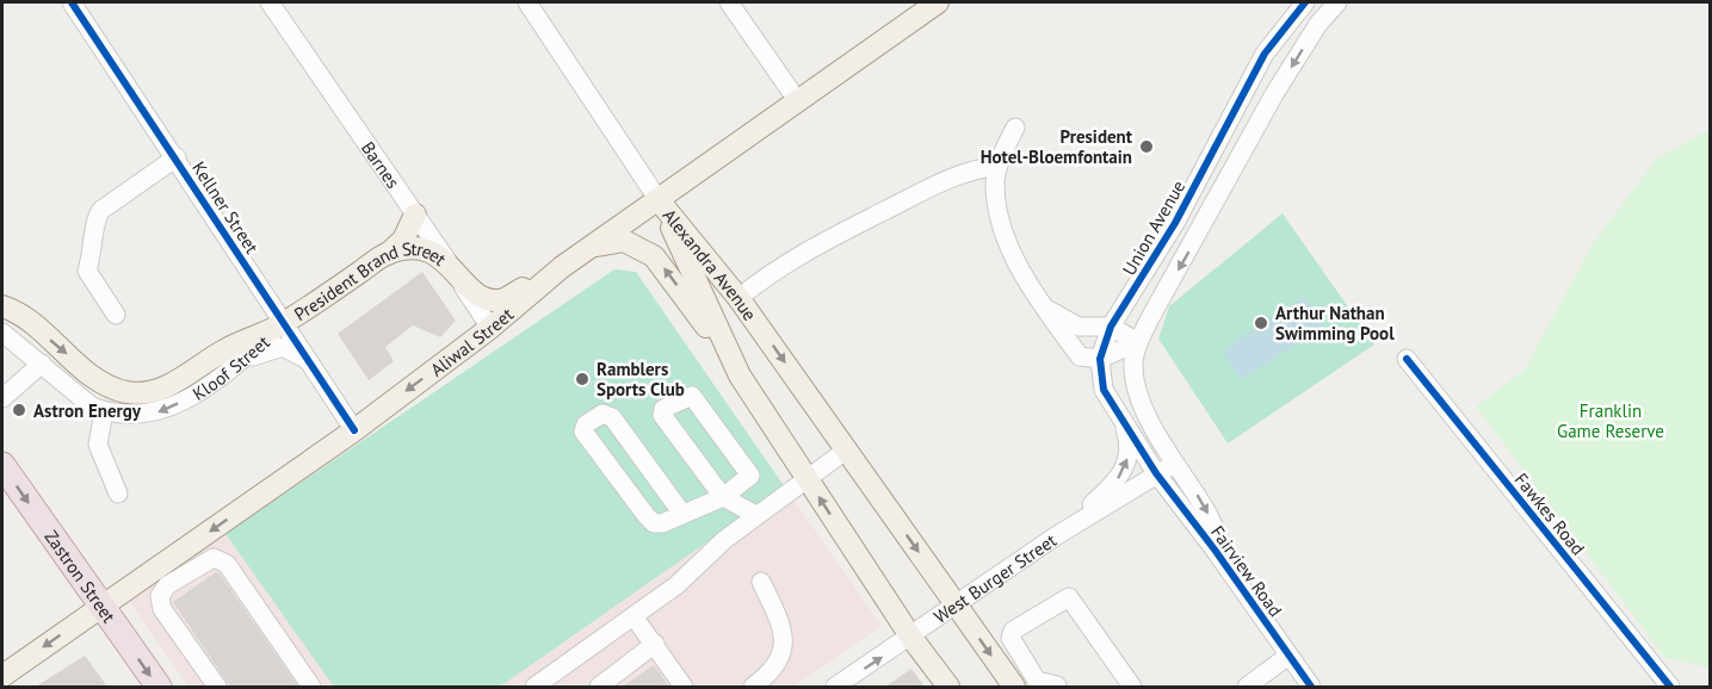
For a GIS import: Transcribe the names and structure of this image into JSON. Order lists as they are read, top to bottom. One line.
{"streets":{"highway":["Zastron Street"],"main road":["Alexandra Avenue","President Brand Street","Aliwal Street","Kloof Street"],"street":["Barnes","Kellner Street","Union Avenue","Fawkes Road","Fairview Road","West Burger Street"]},"crossings":[["Barnes","President Brand Street"],["Barnes","Aliwal Street"],["Kellner Street","President Brand Street"],["Kellner Street","Aliwal Street"],["Kellner Street","Kloof Street"],["Alexandra Avenue","Aliwal Street"],["Alexandra Avenue","West Burger Street"],["President Brand Street","Aliwal Street"],["President Brand Street","Kloof Street"],["Aliwal Street","Zastron Street"],["Fairview Road","West Burger Street"]],"one_way":["Aliwal Street","Zastron Street"],"parks":["Franklin Game Reserve"],"places":["President Hotel-Bloemfontain","Arthur Nathan Swimming Pool","Ramblers Sports Club","Astron Energy"]}
